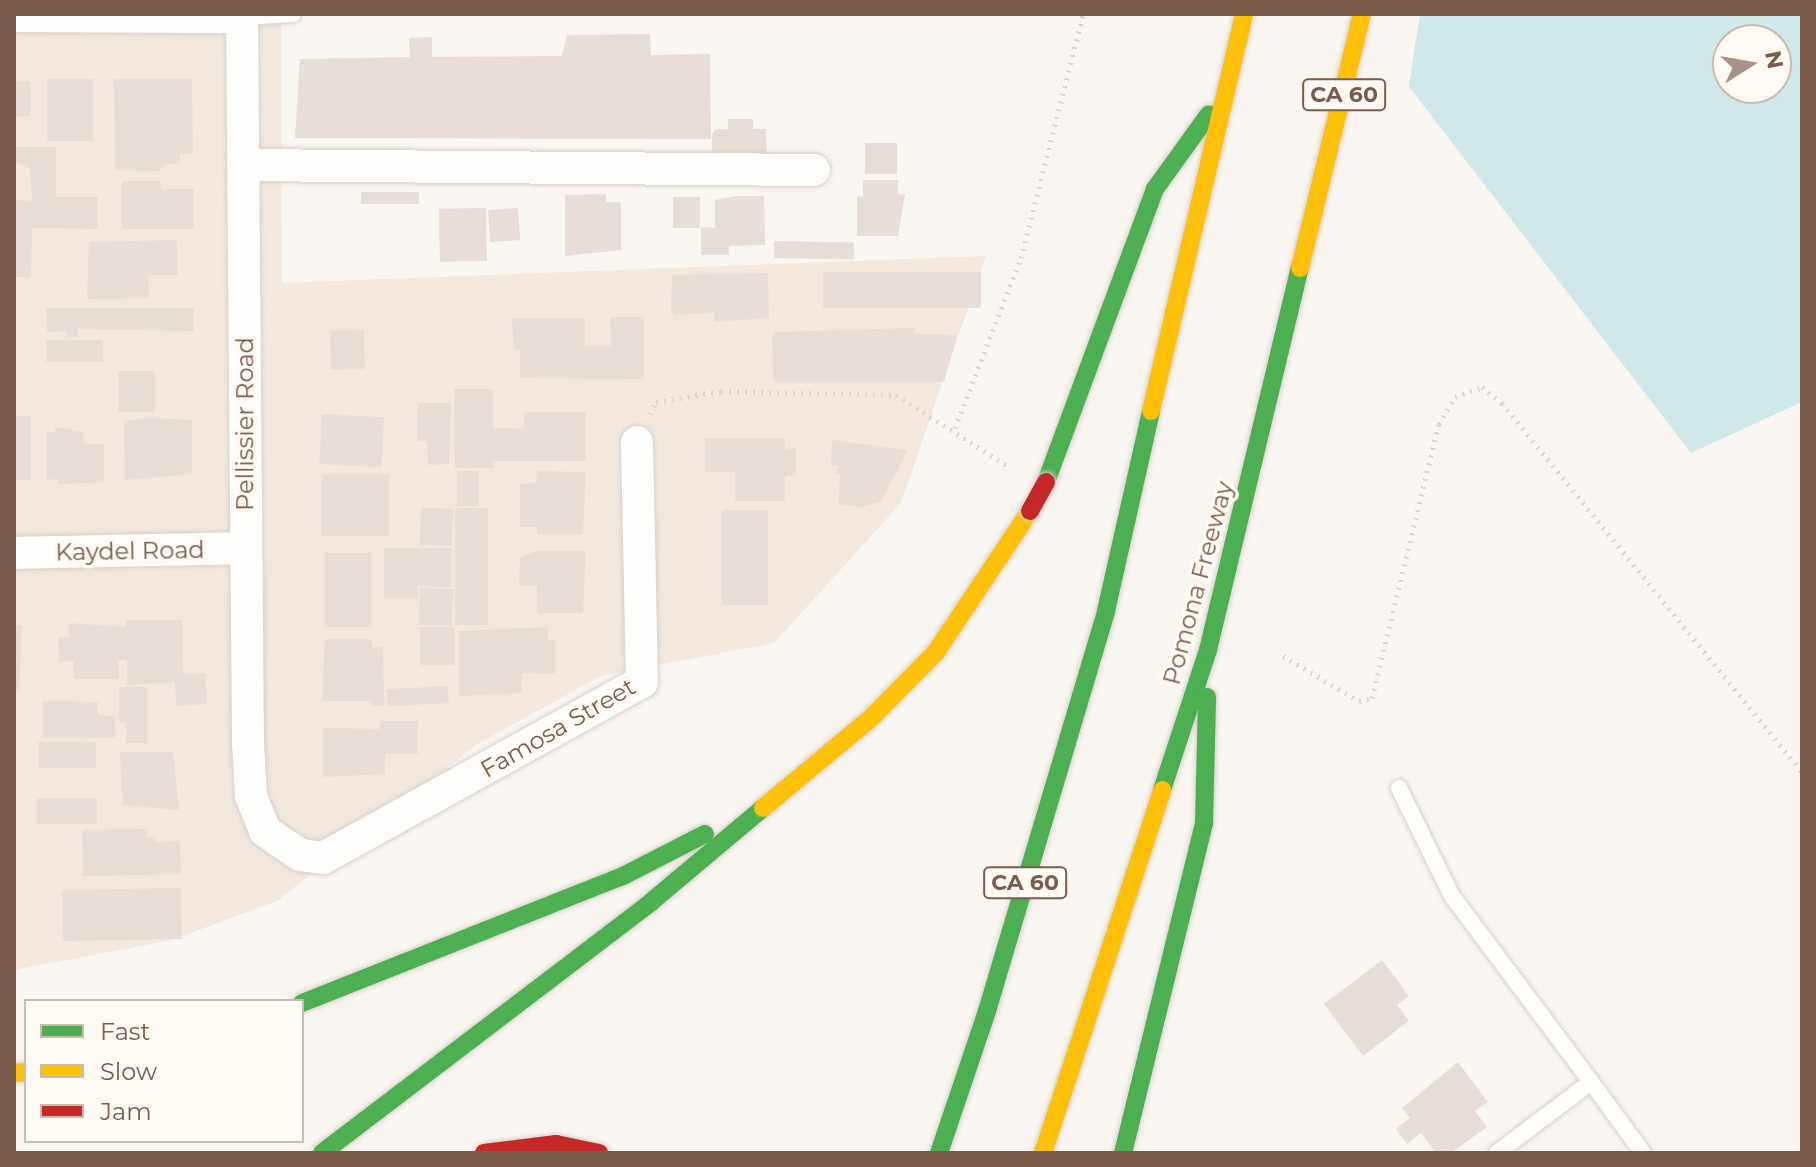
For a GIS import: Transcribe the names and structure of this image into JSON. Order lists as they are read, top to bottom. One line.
{"streets":{"highway":["CA 60","Pomona Freeway"],"street":["Pellissier Road","Kaydel Road","Famosa Street"]},"crossings":[["Pellissier Road","Kaydel Road"],["Pellissier Road","Famosa Street"]],"legend":["Fast","Slow","Jam"],"north":"right"}
